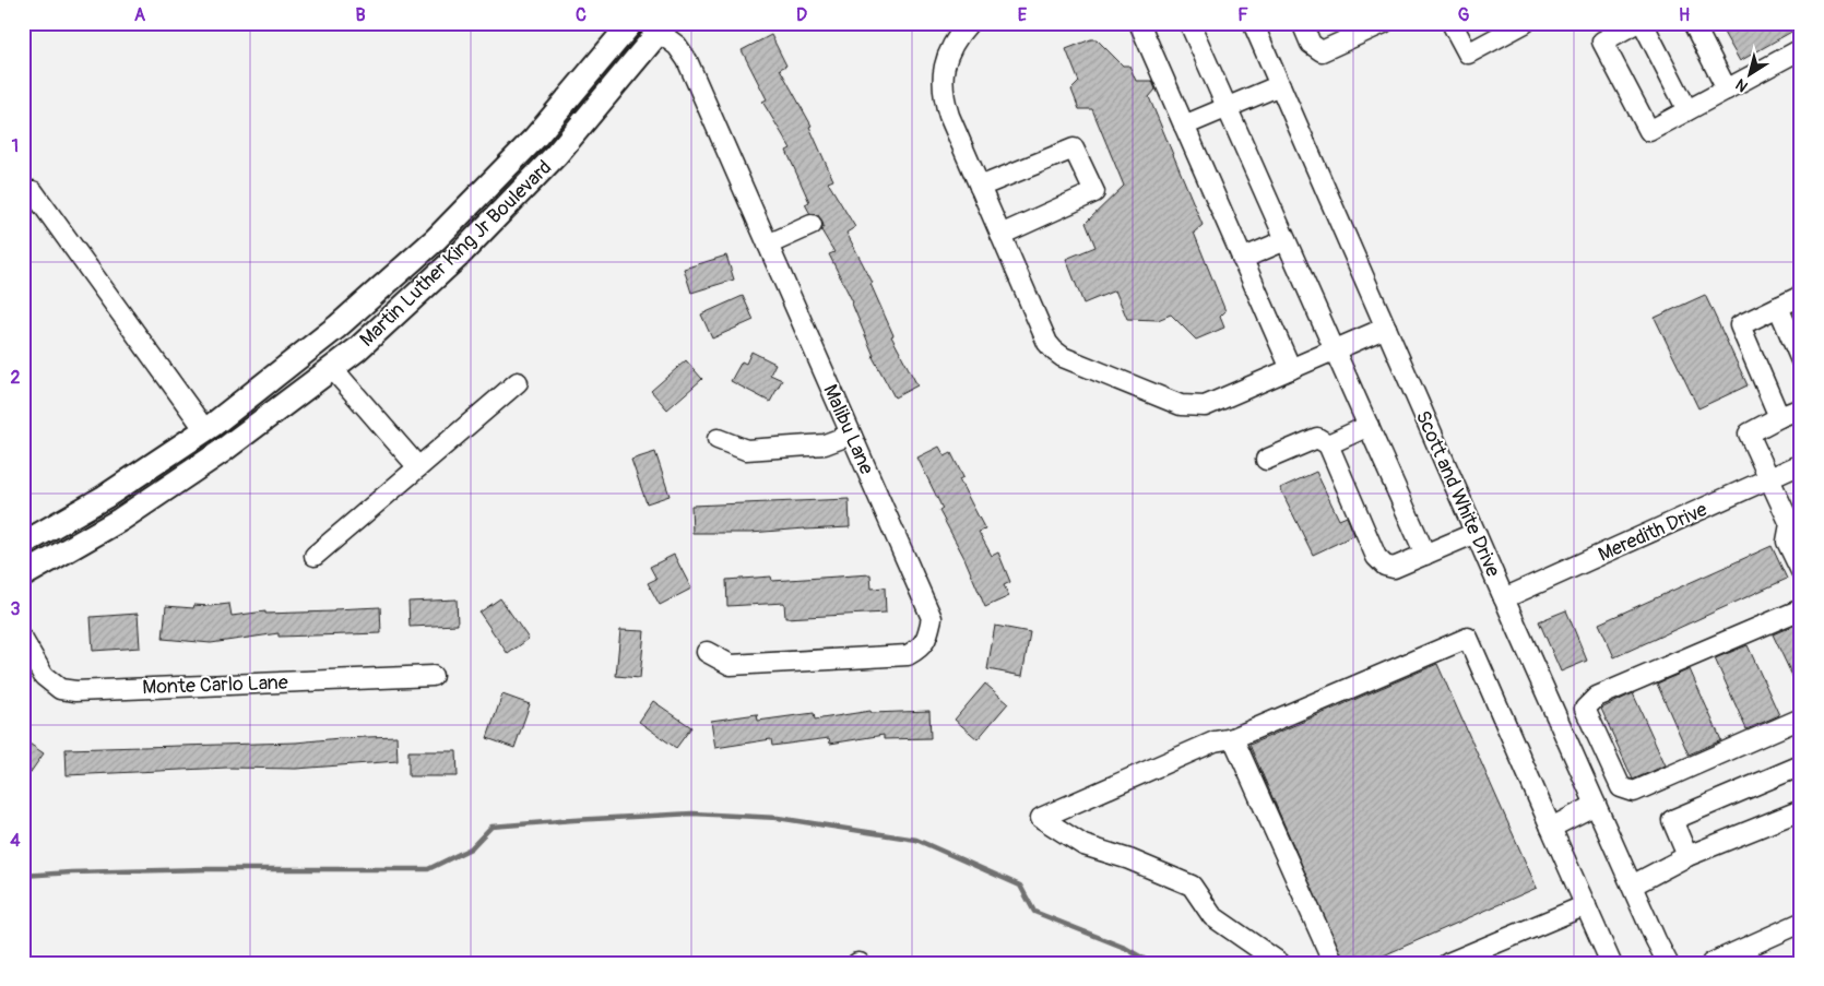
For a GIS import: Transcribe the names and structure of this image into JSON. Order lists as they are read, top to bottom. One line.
{"streets":{"main road":["Martin Luther King Jr Boulevard"],"street":["Malibu Lane","Scott and White Drive","Meredith Drive","Monte Carlo Lane"]},"crossings":[["Martin Luther King Jr Boulevard","Malibu Lane"],["Scott and White Drive","Meredith Drive"]],"north":"bottom left","grid":{"columns":["A","B","C","D","E","F","G","H"],"rows":["1","2","3","4"]}}
